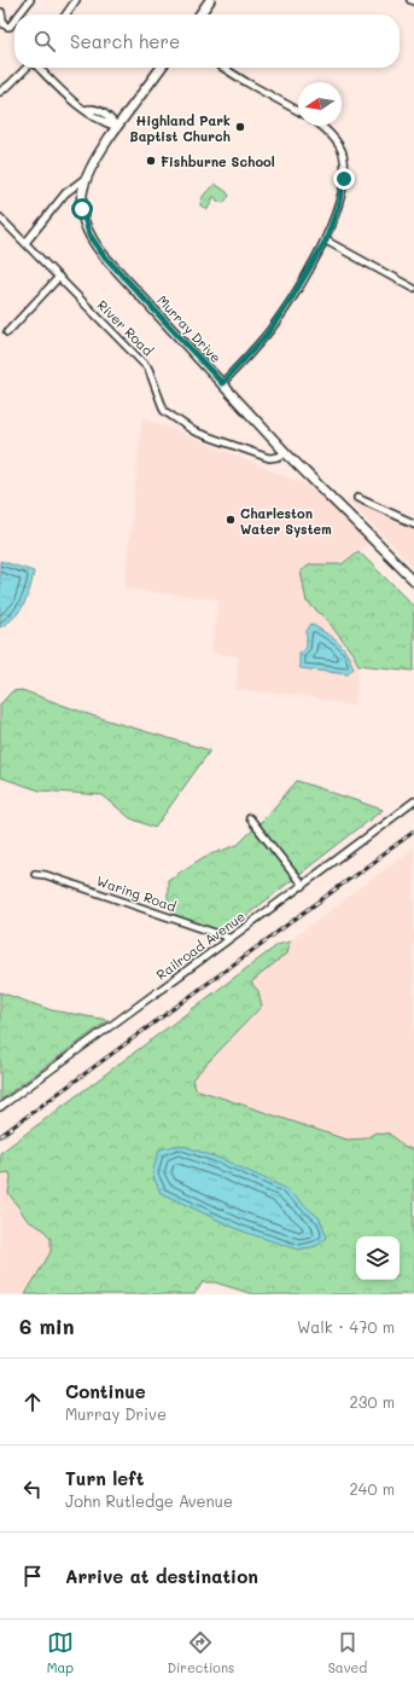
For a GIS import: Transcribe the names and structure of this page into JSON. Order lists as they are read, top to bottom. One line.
{"streets":{"street":["River Road","Murray Drive","Waring Road","Railroad Avenue"]},"crossings":[["River Road","Murray Drive"],["Waring Road","Railroad Avenue"]],"places":["Highland Park Baptist Church","Fishburne School","Charleston Water System"],"north":"left","page":{"search":"Search here","heading":["6 min","Walk · 470 m"],"list":[["Continue","Murray Drive","230 m"],["Turn left","John Rutledge Avenue","240 m"],"Arrive at destination"],"nav":["Map","Directions","Saved"]}}
